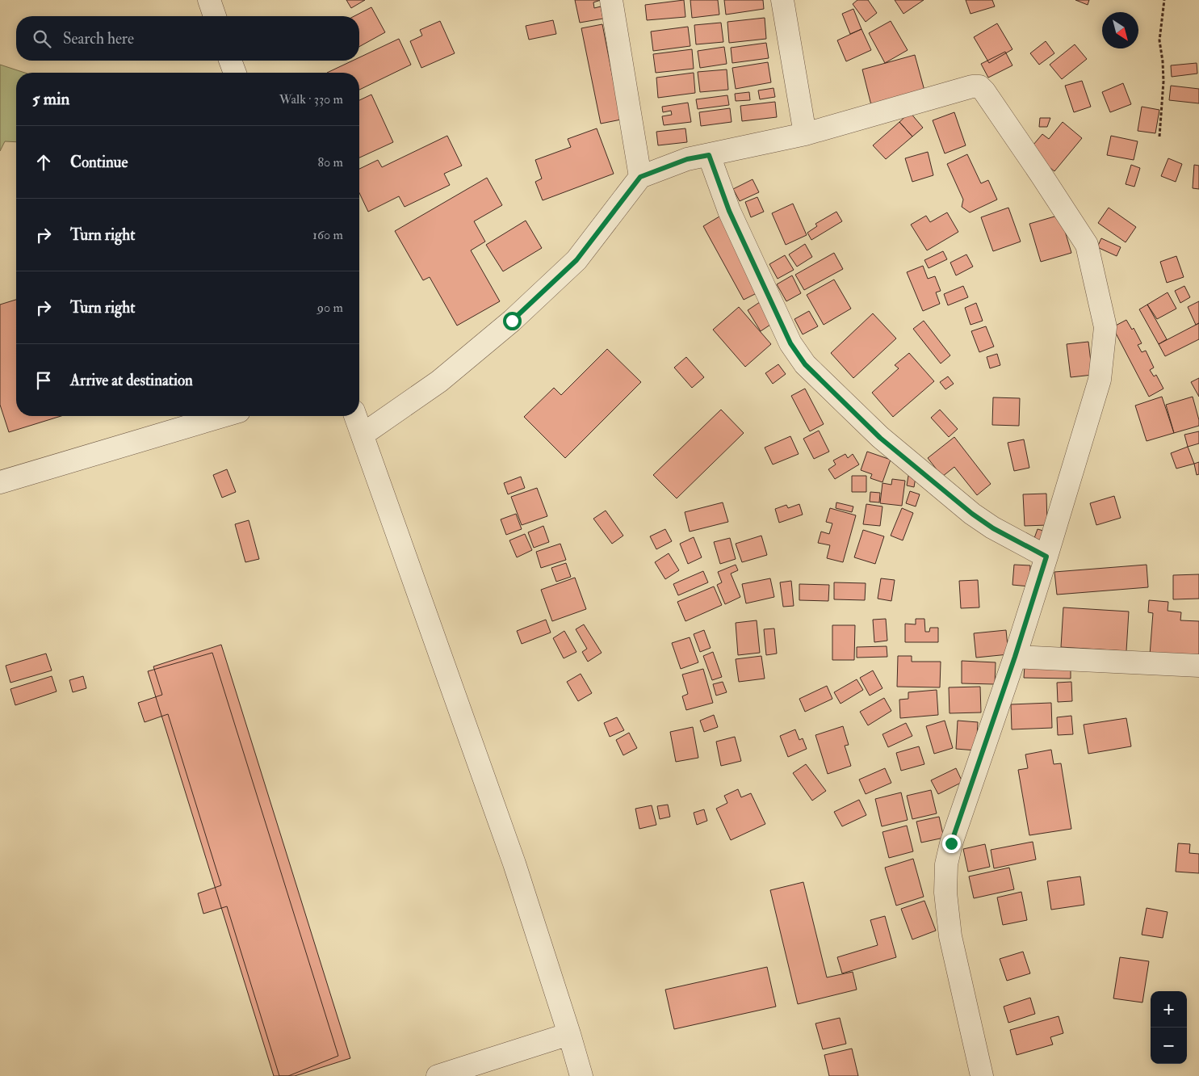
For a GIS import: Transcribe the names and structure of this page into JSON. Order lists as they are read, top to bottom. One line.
{"north":"bottom right","page":{"search":"Search here","heading":["5 min","Walk · 330 m"],"list":[["Continue","80 m"],["Turn right","160 m"],["Turn right","90 m"],"Arrive at destination"],"map_buttons":["+","−"]}}
